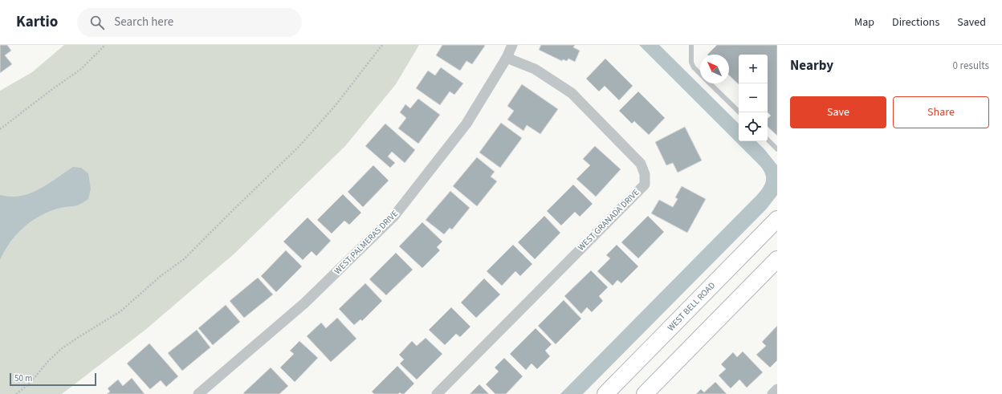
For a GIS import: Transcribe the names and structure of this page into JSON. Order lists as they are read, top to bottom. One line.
{"streets":{"main road":["WEST BELL ROAD"],"street":["WEST GRANADA DRIVE","WEST PALMERAS DRIVE"]},"crossings":[["WEST GRANADA DRIVE","WEST PALMERAS DRIVE"]],"scale_bar":"50 m","north":"top left","page":{"header":"Kartio","search":"Search here","nav":["Map","Directions","Saved"],"heading":["Nearby","0 results"],"map_buttons":["+","−"],"buttons":["Save","Share"],"scale":"50 m"}}
